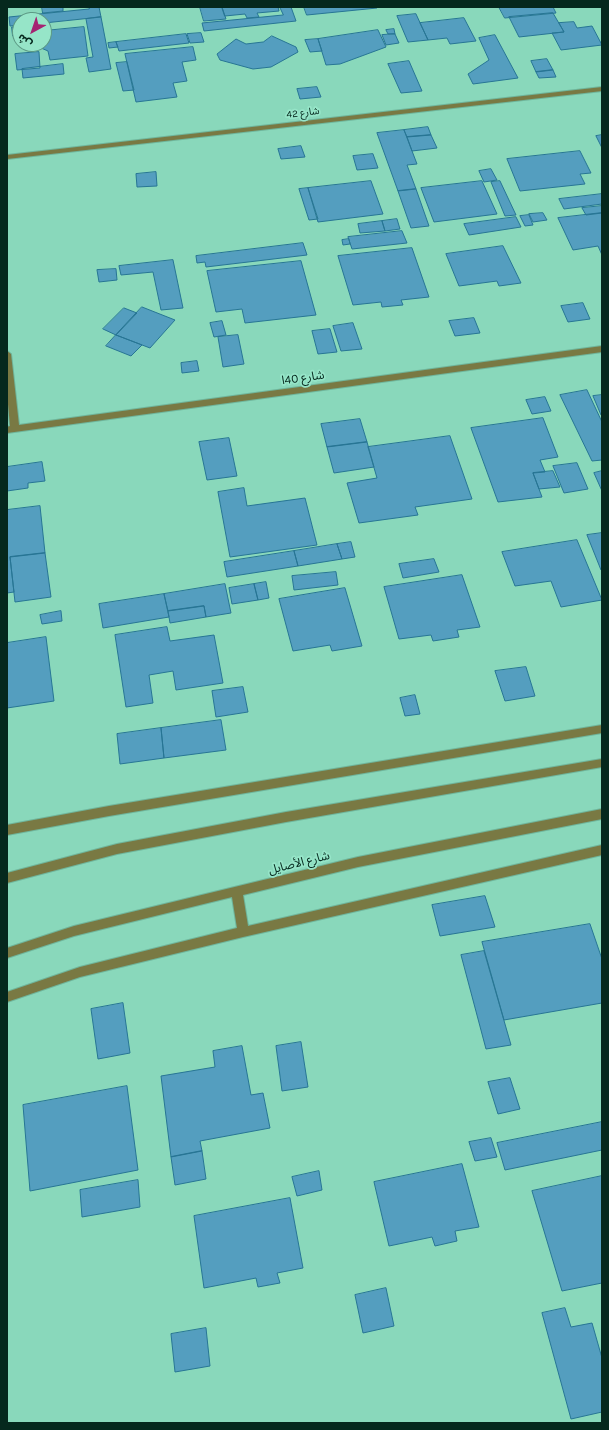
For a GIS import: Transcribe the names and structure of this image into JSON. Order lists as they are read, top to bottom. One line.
{"streets":{"street":["شارع 42","شارع 40ا","شارع الأصايل"]},"north":"bottom left"}
